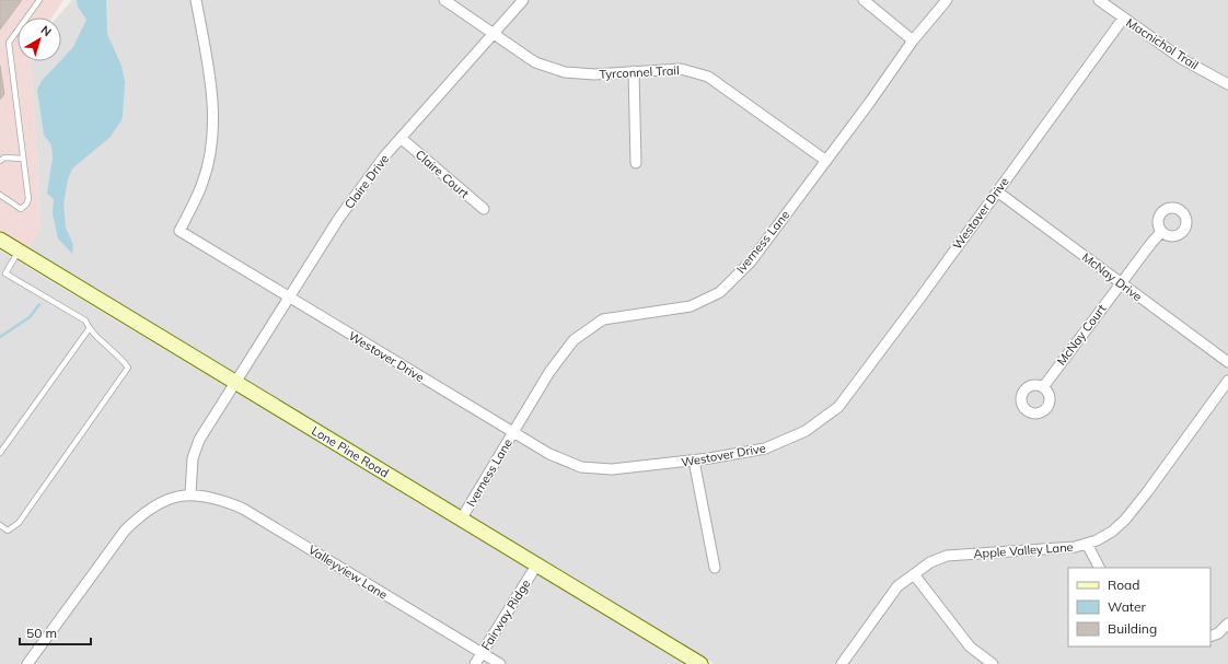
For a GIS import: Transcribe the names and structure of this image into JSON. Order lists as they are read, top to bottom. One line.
{"streets":{"street":["Macnichol Trail","Tyrconnel Trail","Claire Court","Claire Drive","Westover Drive","Iverness Lane","McNay Drive","McNay Court","Lone Pine Road","Apple Valley Lane","Valleyview Lane","Fairway Ridge"]},"crossings":[["Macnichol Trail","Westover Drive"],["Tyrconnel Trail","Claire Drive"],["Tyrconnel Trail","Iverness Lane"],["Claire Court","Claire Drive"],["Claire Drive","Westover Drive"],["Claire Drive","Lone Pine Road"],["Claire Drive","Valleyview Lane"],["Westover Drive","Iverness Lane"],["Westover Drive","McNay Drive"],["Iverness Lane","Lone Pine Road"],["McNay Drive","McNay Court"],["Lone Pine Road","Fairway Ridge"],["Valleyview Lane","Fairway Ridge"]],"legend":["Road","Water","Building"],"scale_bar":"50 m","north":"top right"}
